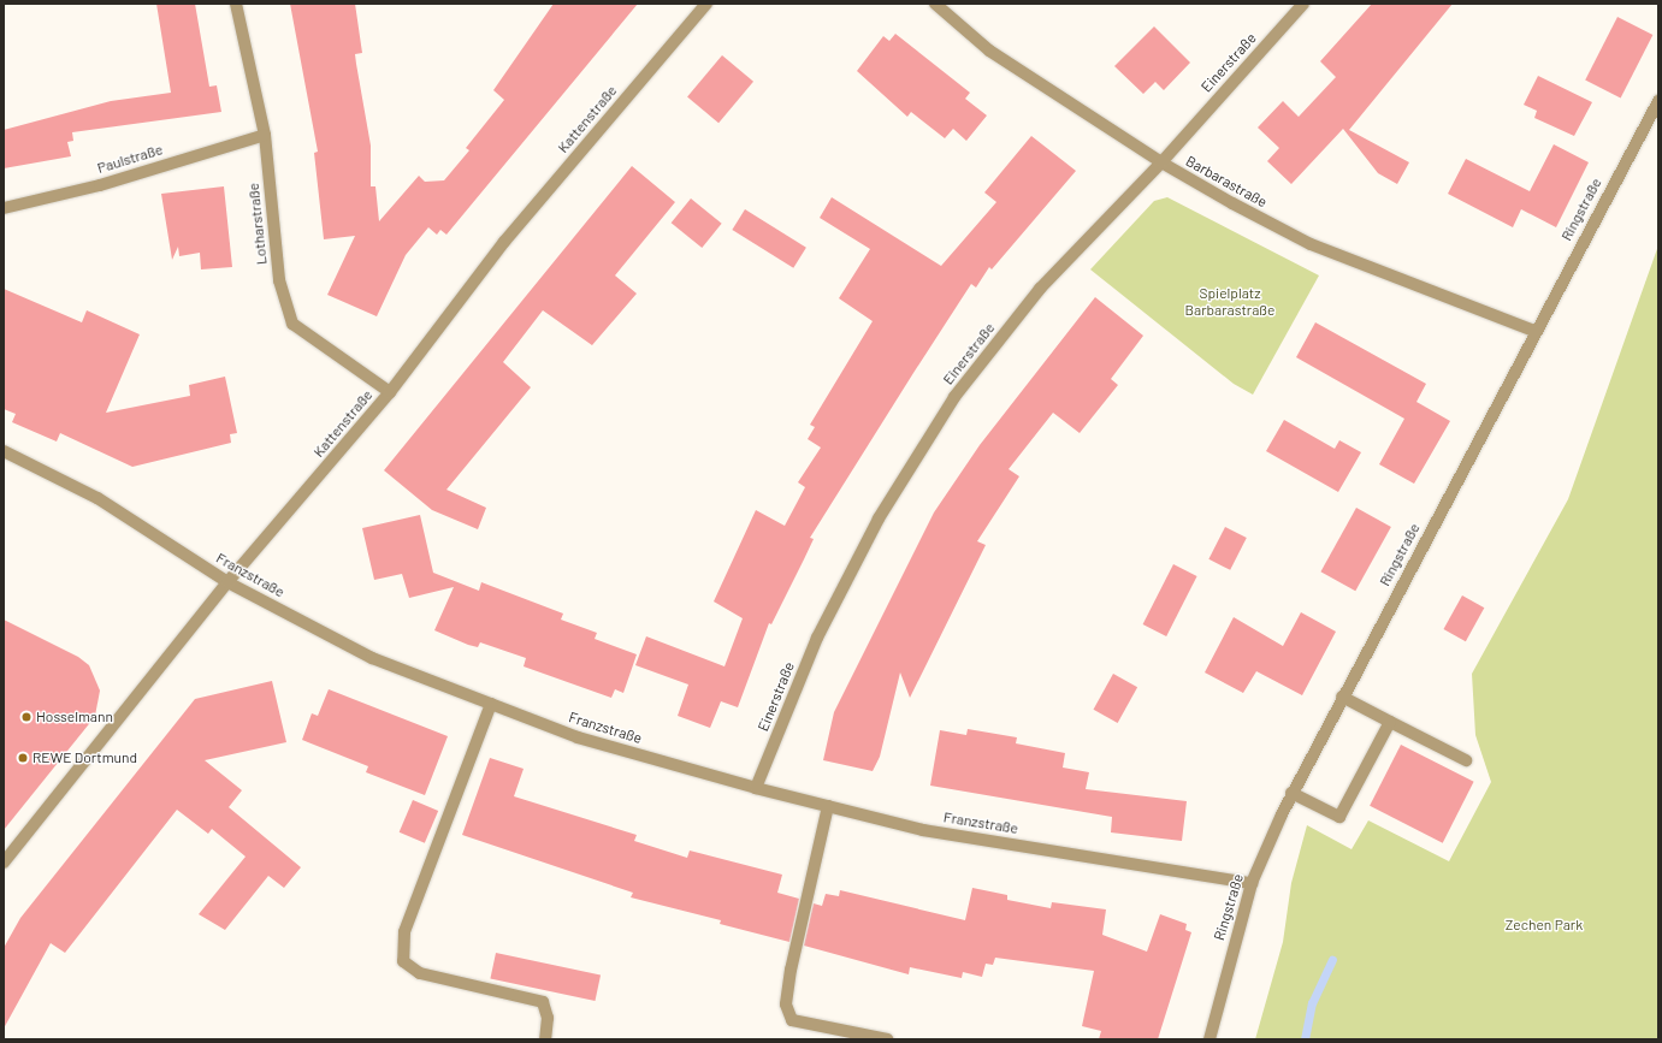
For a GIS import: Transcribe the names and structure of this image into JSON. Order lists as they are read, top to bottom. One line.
{"streets":{"street":["Einerstraße","Kattenstraße","Paulstraße","Barbarastraße","Ringstraße","Lotharstraße","Franzstraße"]},"crossings":[["Einerstraße","Barbarastraße"],["Einerstraße","Franzstraße"],["Kattenstraße","Lotharstraße"],["Kattenstraße","Franzstraße"],["Paulstraße","Lotharstraße"],["Barbarastraße","Ringstraße"],["Ringstraße","Franzstraße"]],"parks":["Spielplatz Barbarastraße","Zechen Park"],"places":["Hosselmann","REWE Dortmund"]}
